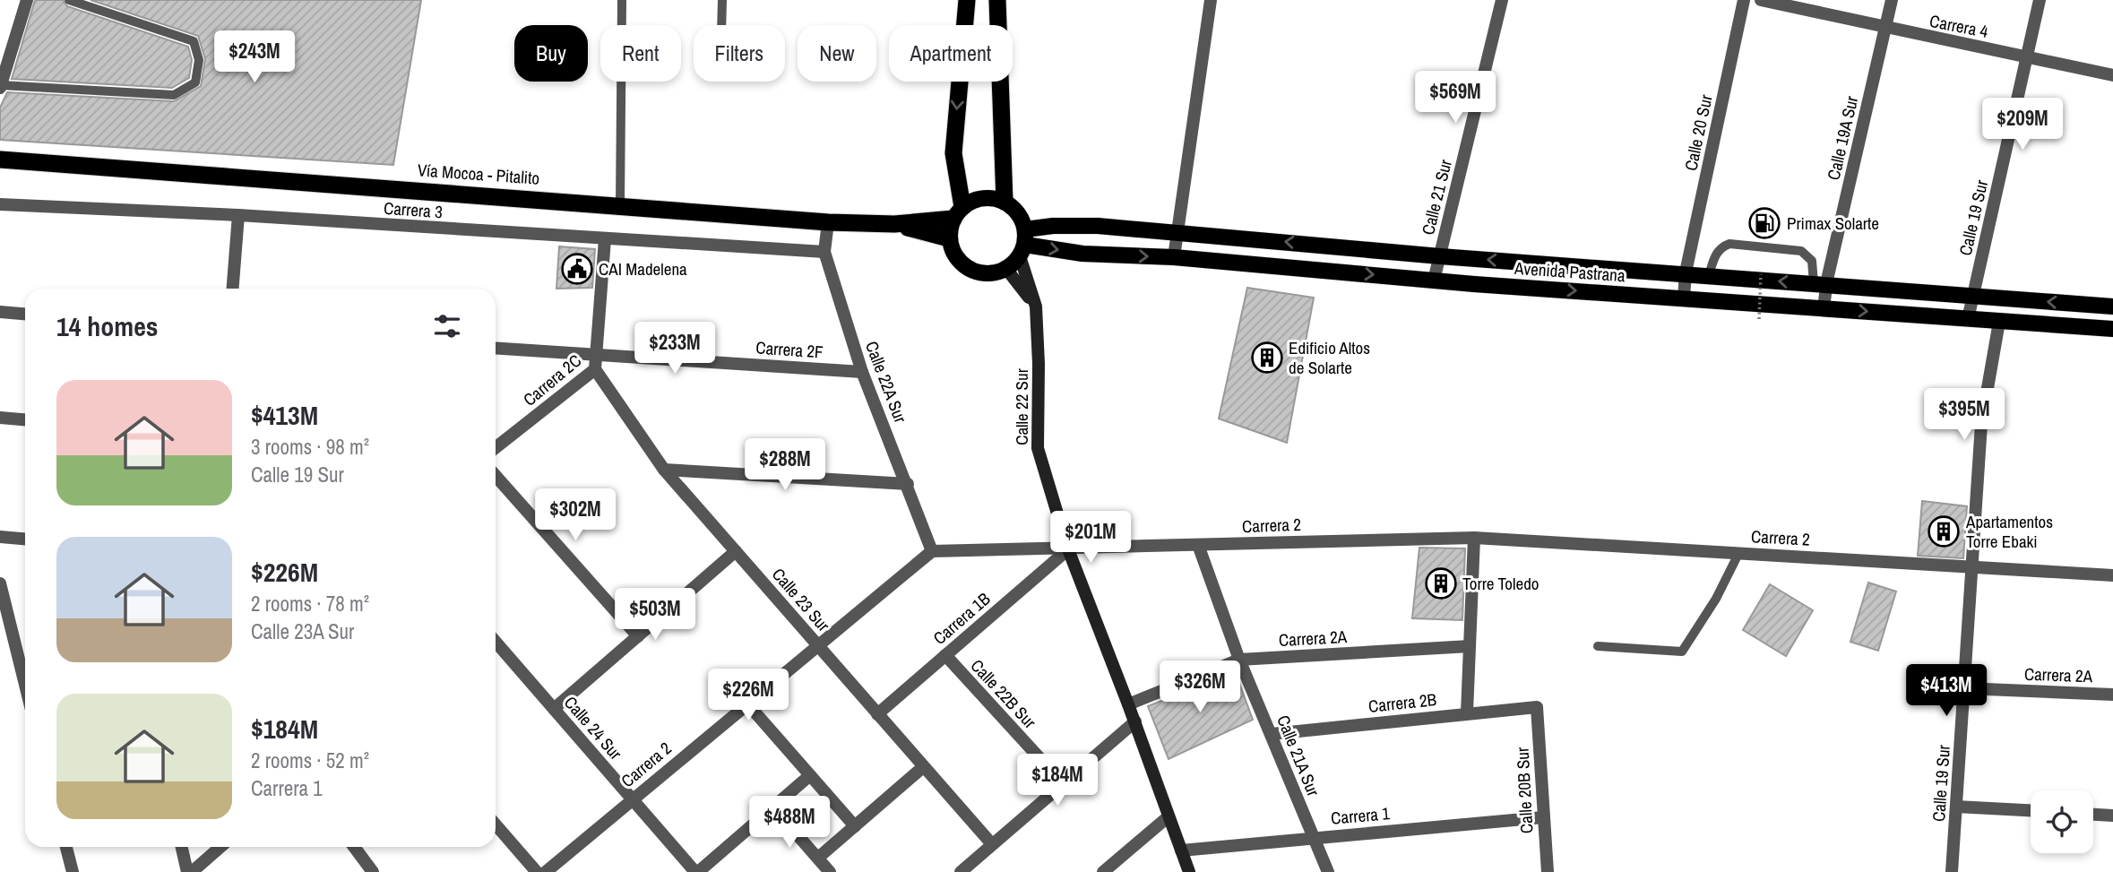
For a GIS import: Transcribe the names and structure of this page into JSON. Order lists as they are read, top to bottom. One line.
{"streets":{"highway":["Vía Mocoa - Pitalito"],"main road":["Avenida Pastrana","Calle 22 Sur"],"street":["Carrera 4","Calle 20 Sur","Calle 19A Sur","Calle 21 Sur","Carrera 3","Calle 19 Sur","Carrera 2F","Carrera 2C","Calle 22A Sur","Carrera 2","Calle 23 Sur","Carrera 1B","Carrera 2A","Calle 22B Sur","Carrera 2B","Calle 24 Sur","Calle 21A Sur","Calle 20B Sur","Carrera 1"]},"crossings":[["Carrera 4","Calle 19A Sur"],["Carrera 4","Calle 19 Sur"],["Calle 20 Sur","Avenida Pastrana"],["Calle 19A Sur","Avenida Pastrana"],["Vía Mocoa - Pitalito","Avenida Pastrana"],["Vía Mocoa - Pitalito","Calle 22A Sur"],["Vía Mocoa - Pitalito","Calle 22 Sur"],["Calle 21 Sur","Avenida Pastrana"],["Carrera 3","Carrera 2C"],["Carrera 3","Calle 22A Sur"],["Calle 19 Sur","Avenida Pastrana"],["Calle 19 Sur","Carrera 2"],["Calle 19 Sur","Carrera 2A"],["Avenida Pastrana","Calle 22 Sur"],["Carrera 2F","Carrera 2C"],["Carrera 2F","Calle 22A Sur"],["Carrera 2C","Calle 23 Sur"],["Calle 22A Sur","Carrera 2"],["Calle 22 Sur","Carrera 2"],["Calle 22 Sur","Carrera 1B"],["Calle 22 Sur","Carrera 2A"],["Calle 22 Sur","Carrera 1"],["Carrera 2","Calle 23 Sur"],["Carrera 2","Carrera 1B"],["Carrera 2","Calle 24 Sur"],["Carrera 2","Calle 21A Sur"],["Calle 23 Sur","Carrera 1B"],["Carrera 1B","Calle 22B Sur"],["Carrera 2A","Calle 21A Sur"],["Carrera 2B","Calle 21A Sur"],["Carrera 2B","Calle 20B Sur"],["Calle 21A Sur","Carrera 1"],["Calle 20B Sur","Carrera 1"]],"places":{"fuel station":["Primax Solarte"],"public building":["CAI Madelena"],"building":["Edificio Altos de Solarte","Apartamentos Torre Ebaki","Torre Toledo"]},"page":{"chip":["Buy","Rent","Filters","New","Apartment"],"price":["$243M","$569M","$209M","$233M","$395M","$288M","$302M","$201M","$503M","$326M","$413M","$226M","$184M","$488M"],"heading":"14 homes","list":[{"name":"$413M","note":"3 rooms · 98 m² · Calle 19 Sur"},{"name":"$226M","note":"2 rooms · 78 m² · Calle 23A Sur"},{"name":"$184M","note":"2 rooms · 52 m² · Carrera 1"}]}}
